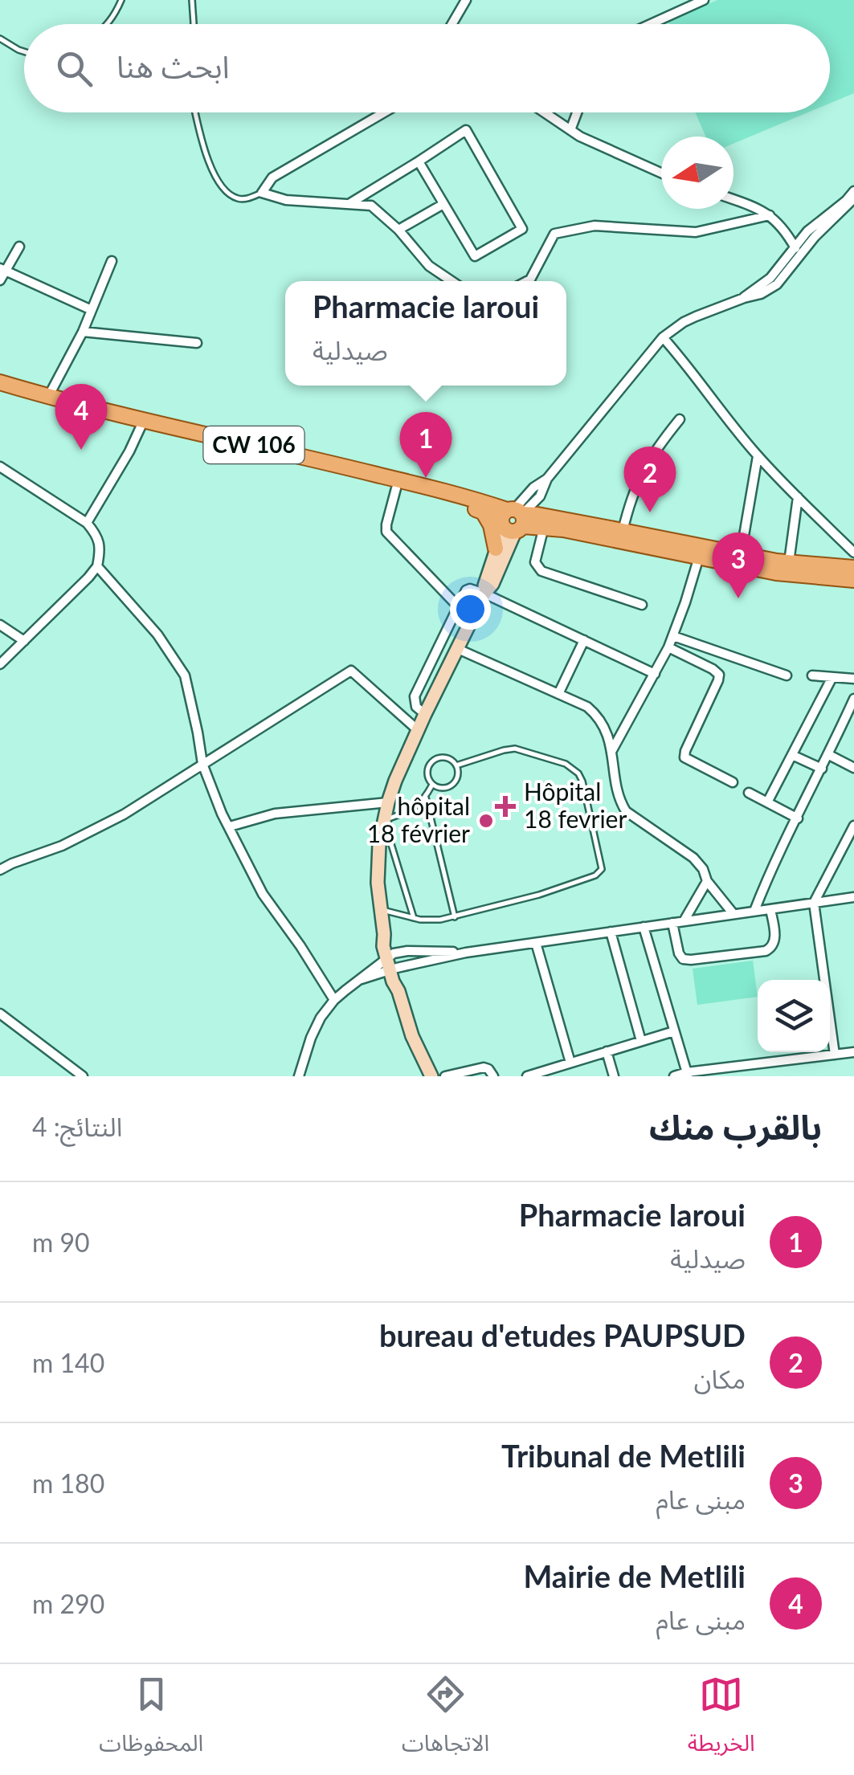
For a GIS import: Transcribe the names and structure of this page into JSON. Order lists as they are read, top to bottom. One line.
{"streets":{"main road":["CW 106"]},"places":{"health":["Hôpital 18 fevrier"],"other":["hôpital 18 février"]},"north":"left","page":{"search":"ابحث هنا","popup":["Pharmacie laroui","صيدلية"],"pins":["4","1","2","3"],"heading":["بالقرب منك","النتائج: 4"],"list":[{"mark":"1","name":"Pharmacie laroui","note":"صيدلية","value":"90 m"},{"mark":"2","name":"bureau d'etudes PAUPSUD","note":"مكان","value":"140 m"},{"mark":"3","name":"Tribunal de Metlili","note":"مبنى عام","value":"180 m"},{"mark":"4","name":"Mairie de Metlili","note":"مبنى عام","value":"290 m"}],"nav":["الخريطة","الاتجاهات","المحفوظات"]}}
